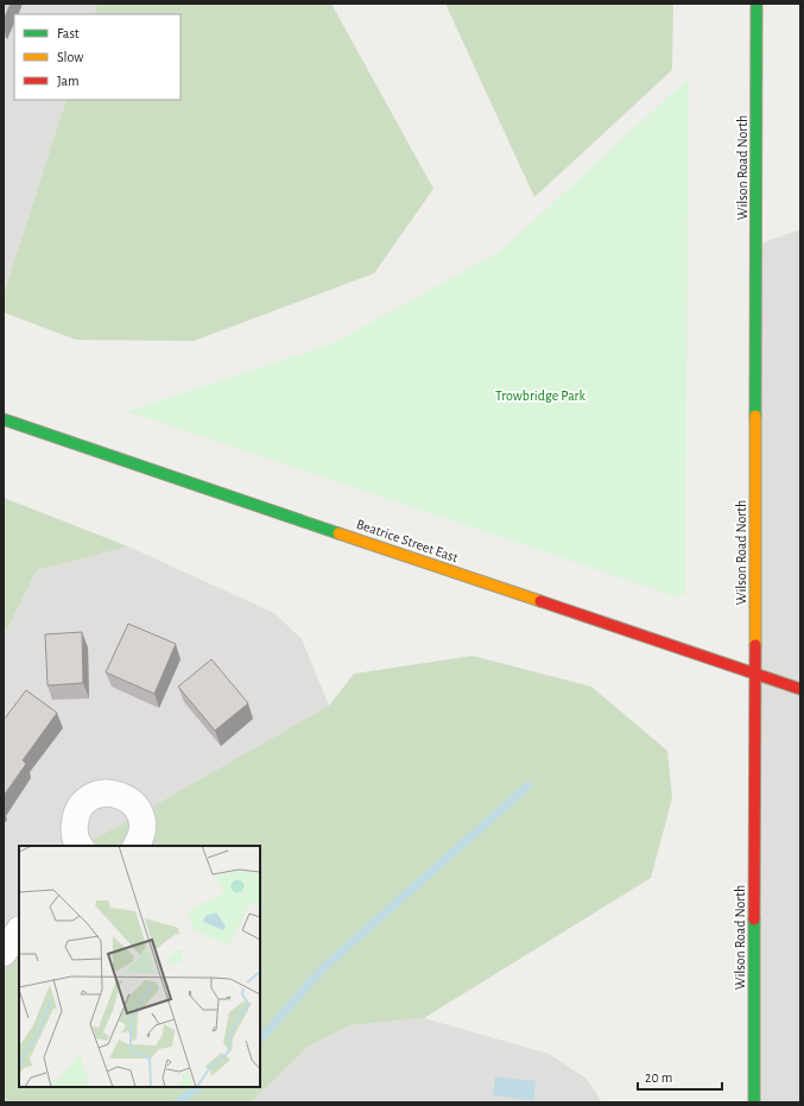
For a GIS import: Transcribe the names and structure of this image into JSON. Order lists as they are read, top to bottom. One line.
{"streets":{"main road":["Wilson Road North","Beatrice Street East"]},"crossings":[["Wilson Road North","Beatrice Street East"]],"parks":["Trowbridge Park"],"legend":["Fast","Slow","Jam"],"scale_bar":"20 m"}
